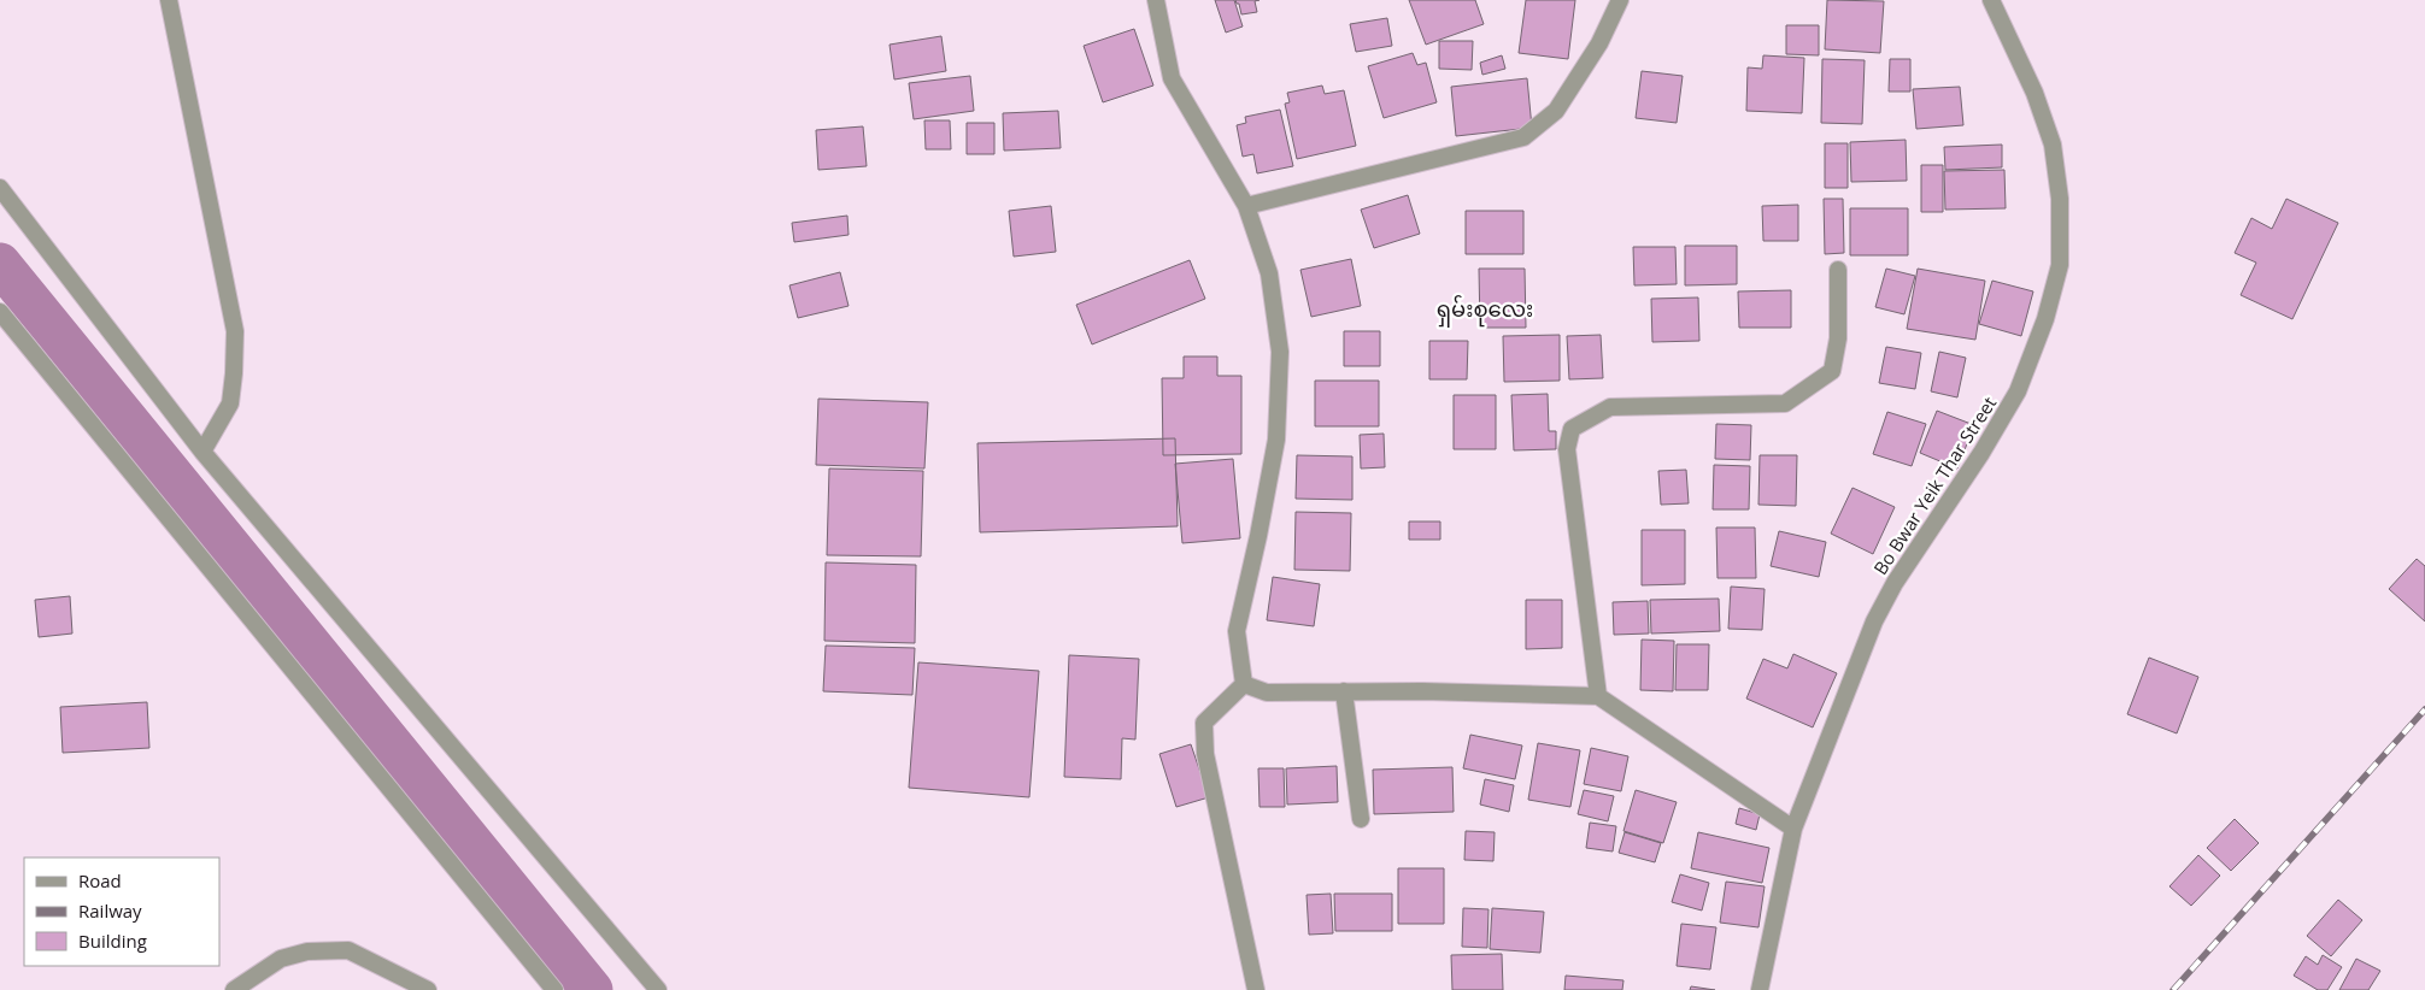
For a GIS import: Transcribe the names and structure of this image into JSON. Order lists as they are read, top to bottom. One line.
{"streets":{"street":["Bo Bwar Yeik Thar Street"]},"districts":["ရှမ်းစုလေး"],"legend":["Road","Railway","Building"]}
